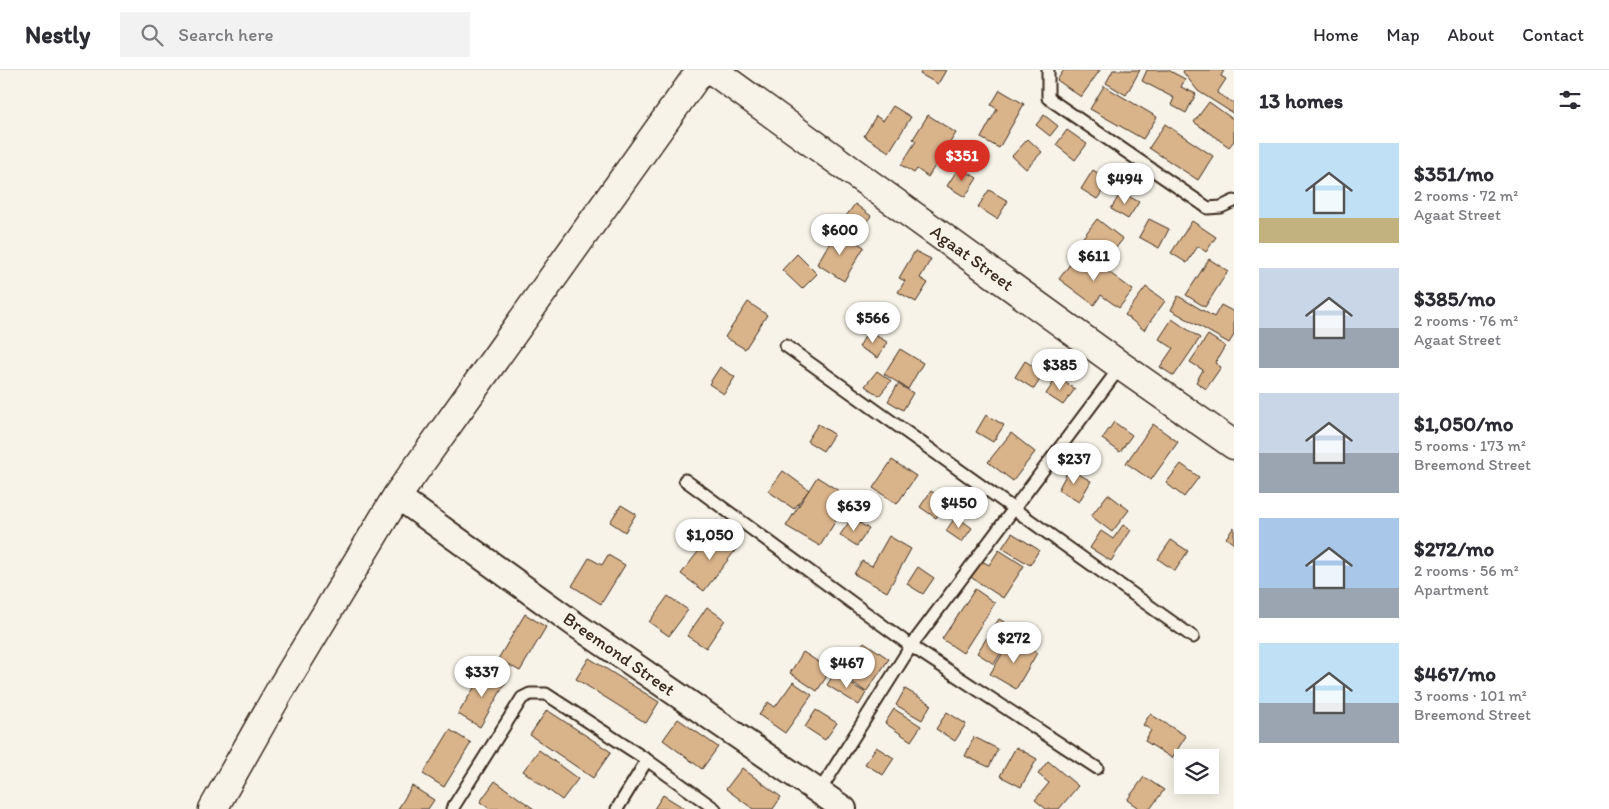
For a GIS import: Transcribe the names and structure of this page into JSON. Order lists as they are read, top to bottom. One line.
{"streets":{"street":["Agaat Street","Breemond Street"]},"page":{"header":"Nestly","search":"Search here","nav":["Home","Map","About","Contact"],"heading":"13 homes","list":[{"name":"$351/mo","note":"2 rooms · 72 m² · Agaat Street"},{"name":"$385/mo","note":"2 rooms · 76 m² · Agaat Street"},{"name":"$1,050/mo","note":"5 rooms · 173 m² · Breemond Street"},{"name":"$272/mo","note":"2 rooms · 56 m² · Apartment"},{"name":"$467/mo","note":"3 rooms · 101 m² · Breemond Street"}],"price":["$351","$494","$600","$611","$566","$385","$237","$450","$639","$1,050","$272","$467","$337"]}}
